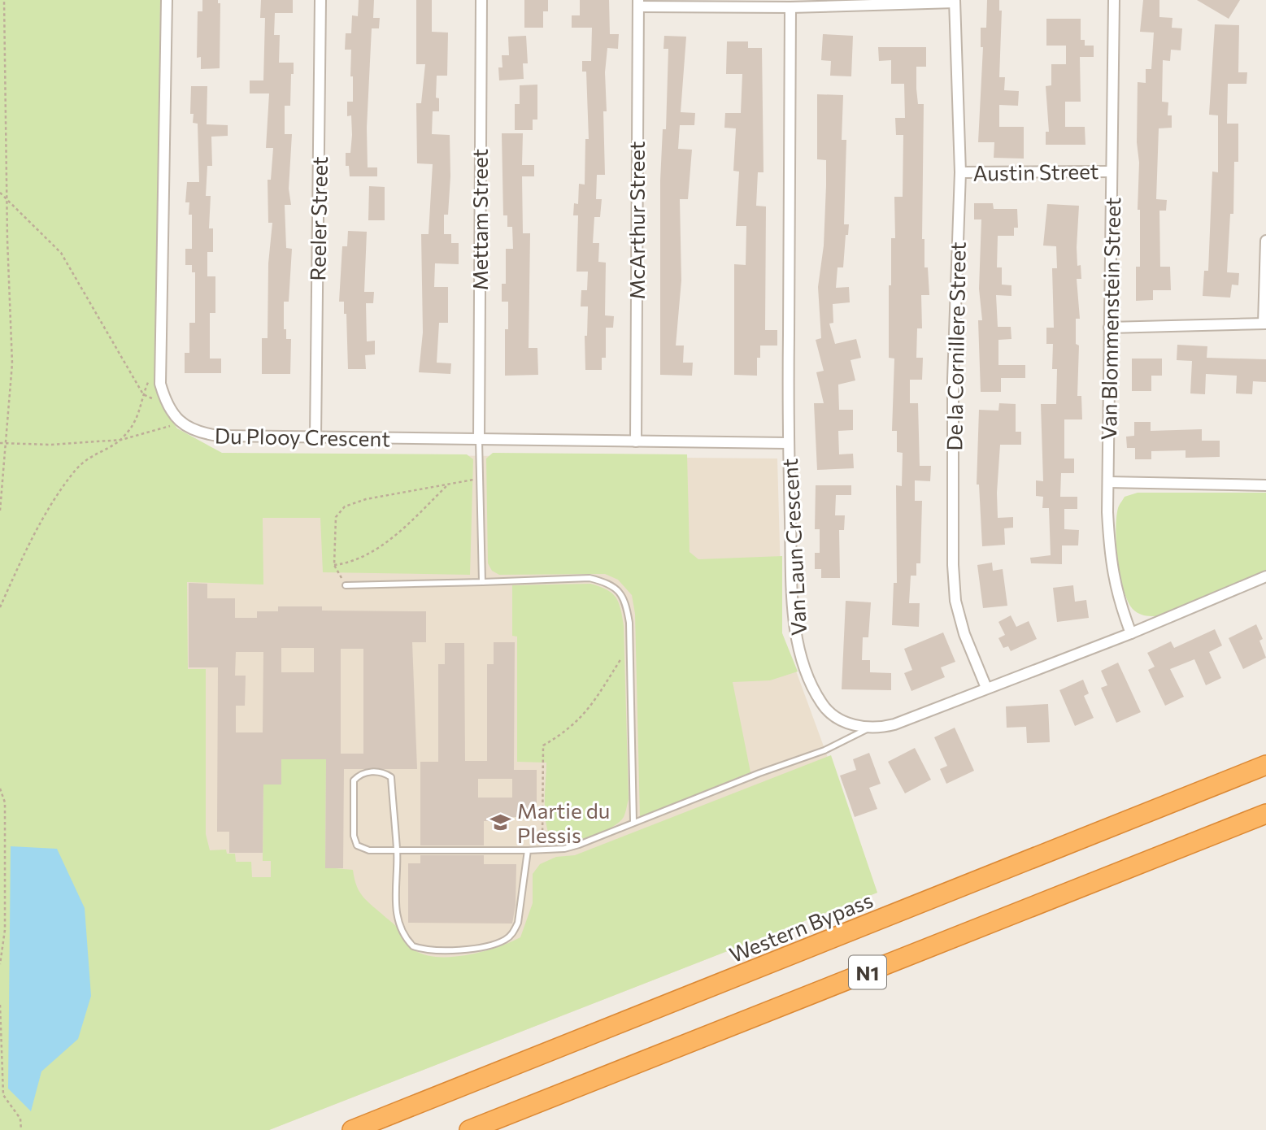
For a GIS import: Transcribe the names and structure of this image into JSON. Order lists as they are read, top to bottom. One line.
{"streets":{"highway":["Western Bypass","N1"],"street":["Austin Street","Reeler Street","Mettam Street","McArthur Street","Van Blommenstein Street","De la Cornillere Street","Du Plooy Crescent","Van Laun Crescent"]},"crossings":[["Austin Street","Van Blommenstein Street"],["Austin Street","De la Cornillere Street"],["Reeler Street","Du Plooy Crescent"],["Mettam Street","Du Plooy Crescent"],["McArthur Street","Du Plooy Crescent"],["Du Plooy Crescent","Van Laun Crescent"]],"places":{"school or university":["Martie du Plessis"]}}
